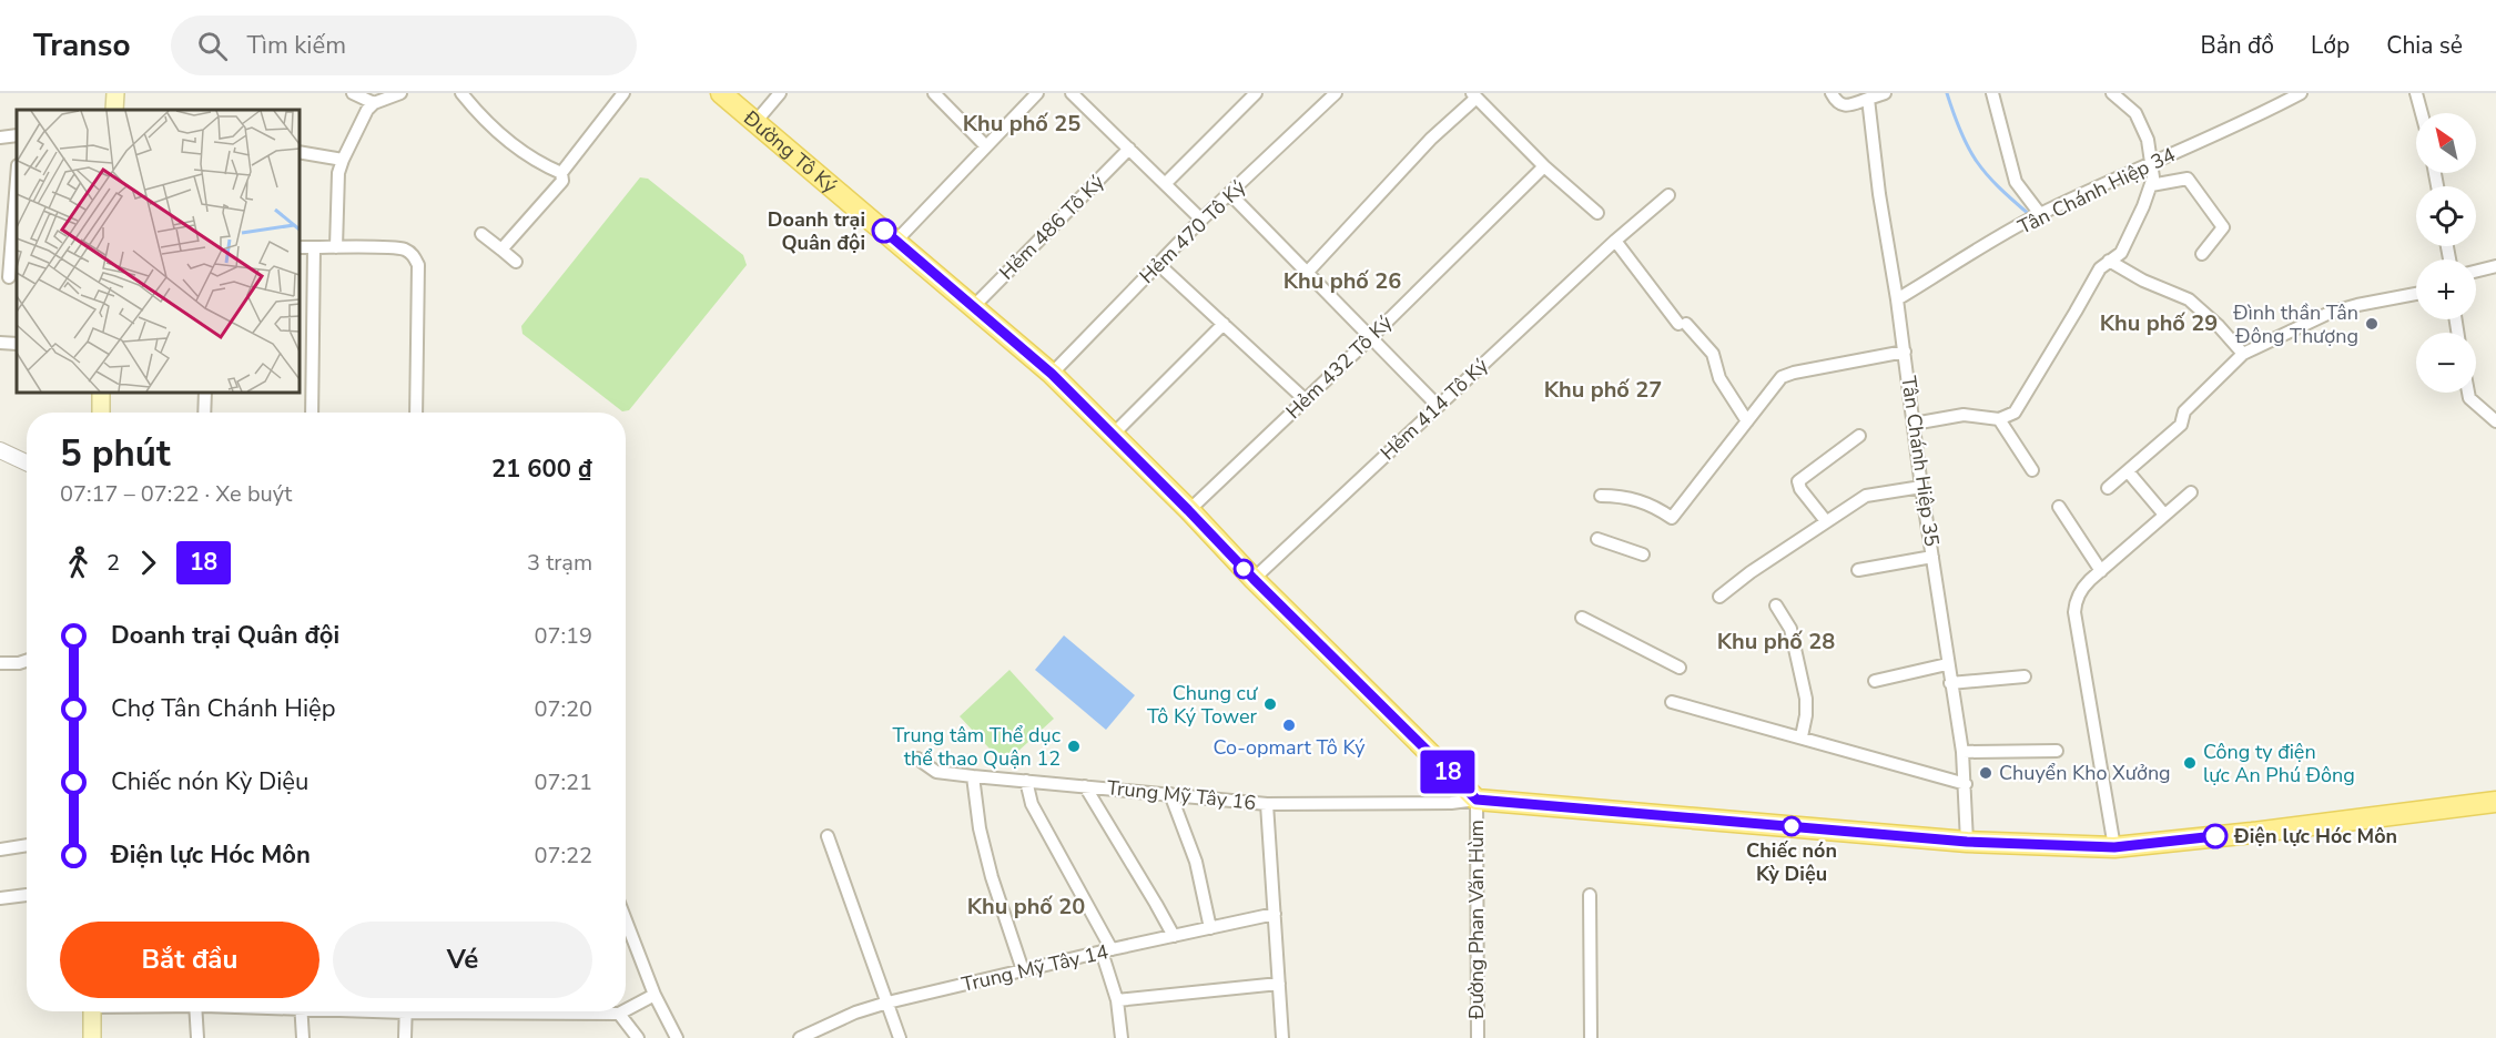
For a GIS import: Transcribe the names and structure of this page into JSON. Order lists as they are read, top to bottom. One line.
{"streets":{"main road":["Đường Tô Ký"],"street":["Tân Chánh Hiệp 34","Hẻm 486 Tô Ký","Hẻm 470 Tô Ký","Hẻm 432 Tô Ký","Hẻm 414 Tô Ký","Tân Chánh Hiệp 35","Trung Mỹ Tây 16","Đường Phan Văn Hùm","Trung Mỹ Tây 14"]},"crossings":[["Đường Tô Ký","Hẻm 486 Tô Ký"],["Đường Tô Ký","Hẻm 470 Tô Ký"],["Đường Tô Ký","Hẻm 432 Tô Ký"],["Đường Tô Ký","Hẻm 414 Tô Ký"],["Đường Tô Ký","Trung Mỹ Tây 16"],["Đường Tô Ký","Đường Phan Văn Hùm"],["Tân Chánh Hiệp 34","Tân Chánh Hiệp 35"],["Trung Mỹ Tây 16","Đường Phan Văn Hùm"]],"districts":["Khu phố 25","Khu phố 26","Khu phố 29","Khu phố 27","Khu phố 28","Khu phố 20"],"places":["Doanh trại Quân đội","Đình thần Tân Đông Thượng","Chung cư Tô Ký Tower","Co-opmart Tô Ký","Trung tâm Thể dục thể thao Quận 12","Công ty điện lực An Phú Đông","Chuyển Kho Xưởng","Chiếc nón Kỳ Diệu","Điện lực Hóc Môn"],"lines":["bus line 18"],"north":"top left","page":{"header":"Transo","search":"Tìm kiếm","nav":["Bản đồ","Lớp","Chia sẻ"],"on_map":"18","map_buttons":["+","−"],"heading":["5 phút","07:17 – 07:22 · Xe buýt","21 600 ₫"],"legs":["2","18","3 trạm"],"list":[{"name":"Doanh trại Quân đội","value":"07:19"},{"name":"Chợ Tân Chánh Hiệp","value":"07:20"},{"name":"Chiếc nón Kỳ Diệu","value":"07:21"},{"name":"Điện lực Hóc Môn","value":"07:22"}],"buttons":["Bắt đầu","Vé"]}}
